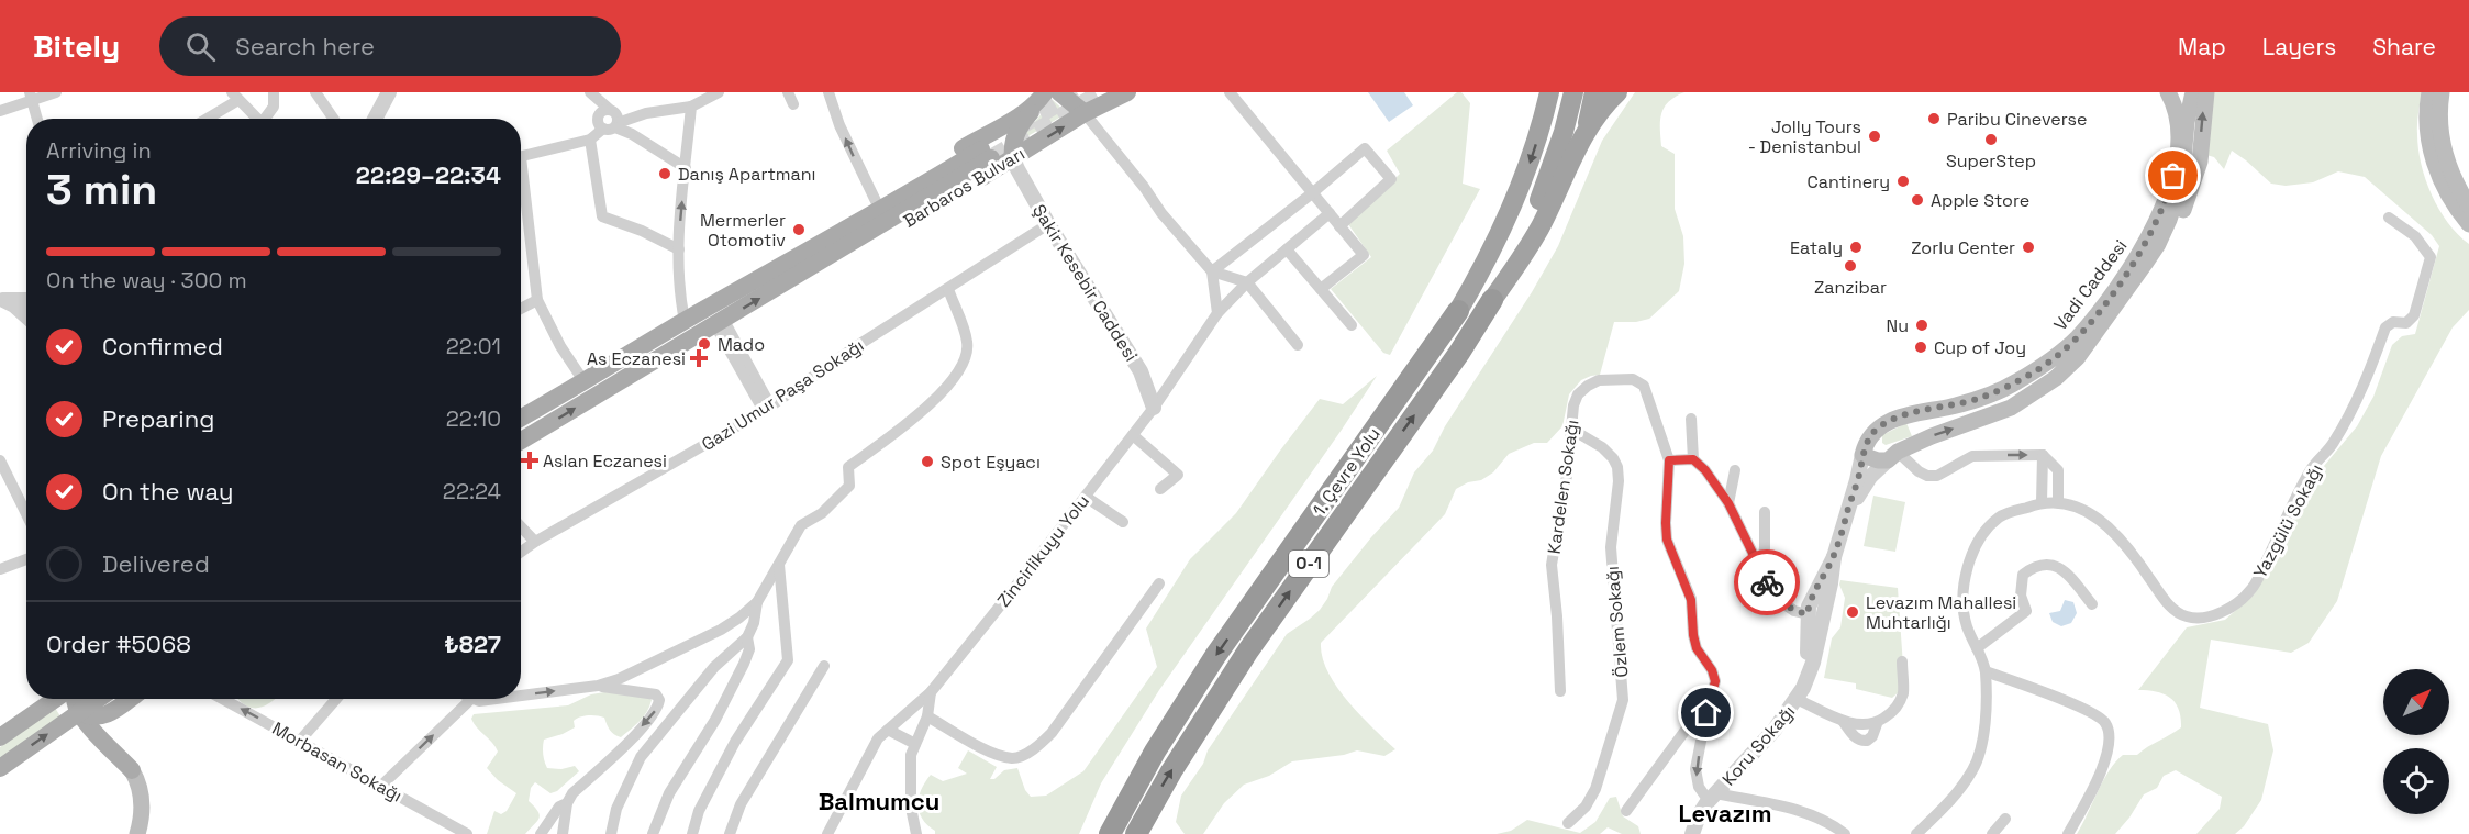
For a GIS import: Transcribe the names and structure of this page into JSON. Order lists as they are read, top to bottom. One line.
{"streets":{"highway":["1. Çevre Yolu","O-1"],"main road":["Barbaros Bulvarı","Vadi Caddesi"],"street":["Şakir Kesebir Caddesi","Gazi Umur Paşa Sokağı","Kardelen Sokağı","Yazgülü Sokağı","Zincirlikuyu Yolu","Özlem Sokağı","Koru Sokağı","Morbasan Sokağı"]},"crossings":[["Barbaros Bulvarı","Şakir Kesebir Caddesi"],["Şakir Kesebir Caddesi","Gazi Umur Paşa Sokağı"],["Şakir Kesebir Caddesi","Zincirlikuyu Yolu"],["Vadi Caddesi","Koru Sokağı"],["Kardelen Sokağı","Özlem Sokağı"]],"one_way":["Vadi Caddesi"],"districts":["Balmumcu","Levazım"],"places":{"other":["Paribu Cineverse","Jolly Tours - Denistanbul","SuperStep","Danış Apartmanı","Cantinery","Apple Store","Mermerler Otomotiv","Eataly","Zorlu Center","Zanzibar","Nu","Mado","Cup of Joy","Spot Eşyacı","Levazım Mahallesi Muhtarlığı"],"health":["As Eczanesi","Aslan Eczanesi"]},"north":"top right","page":{"header":"Bitely","search":"Search here","nav":["Map","Layers","Share"],"heading":["3 min","Arriving in","22:29–22:34"],"panel":["Order #5068","₺827"],"bar":"On the way · 300 m","list":[["Confirmed","22:01"],["Preparing","22:10"],["On the way","22:24"],"Delivered"]}}
